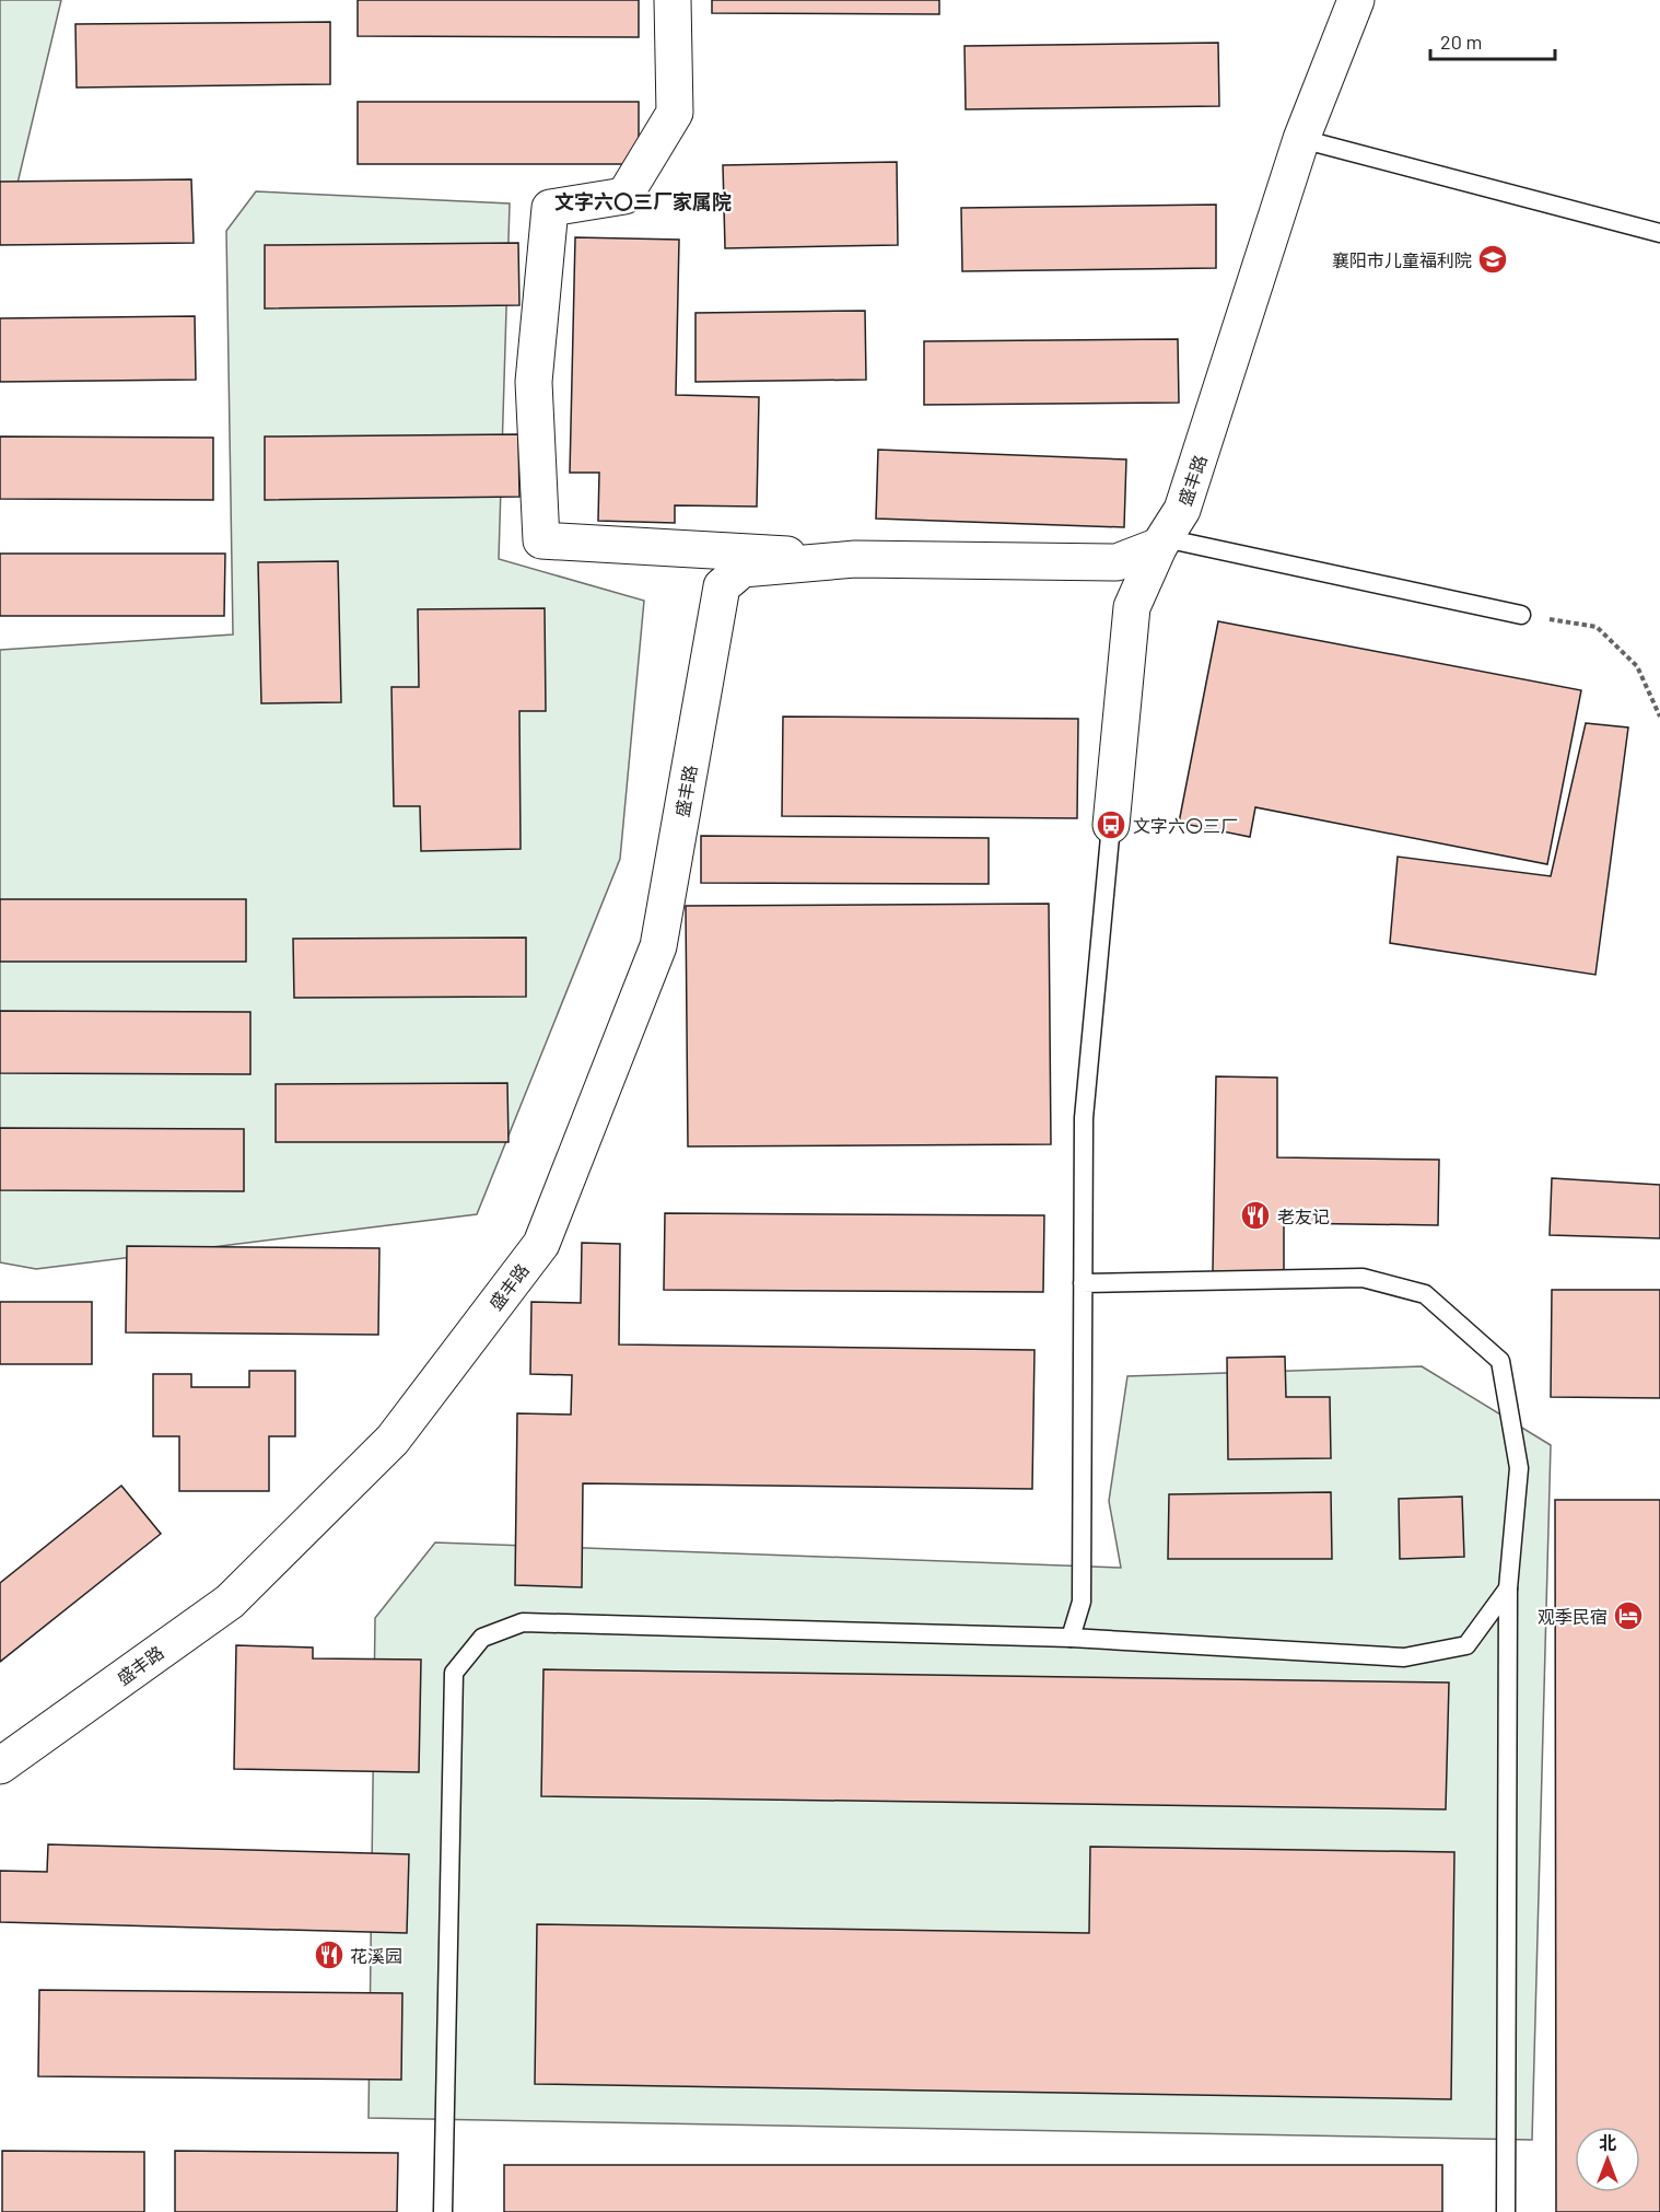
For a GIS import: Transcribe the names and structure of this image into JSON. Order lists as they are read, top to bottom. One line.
{"streets":{"street":["盛丰路"]},"districts":["文字六〇三厂家属院"],"places":{"school or university":["襄阳市儿童福利院"],"bus stop":["文字六〇三厂"],"restaurant":["老友记","花溪园"],"hotel":["观季民宿"]},"scale_bar":"20 m","north":"top"}
